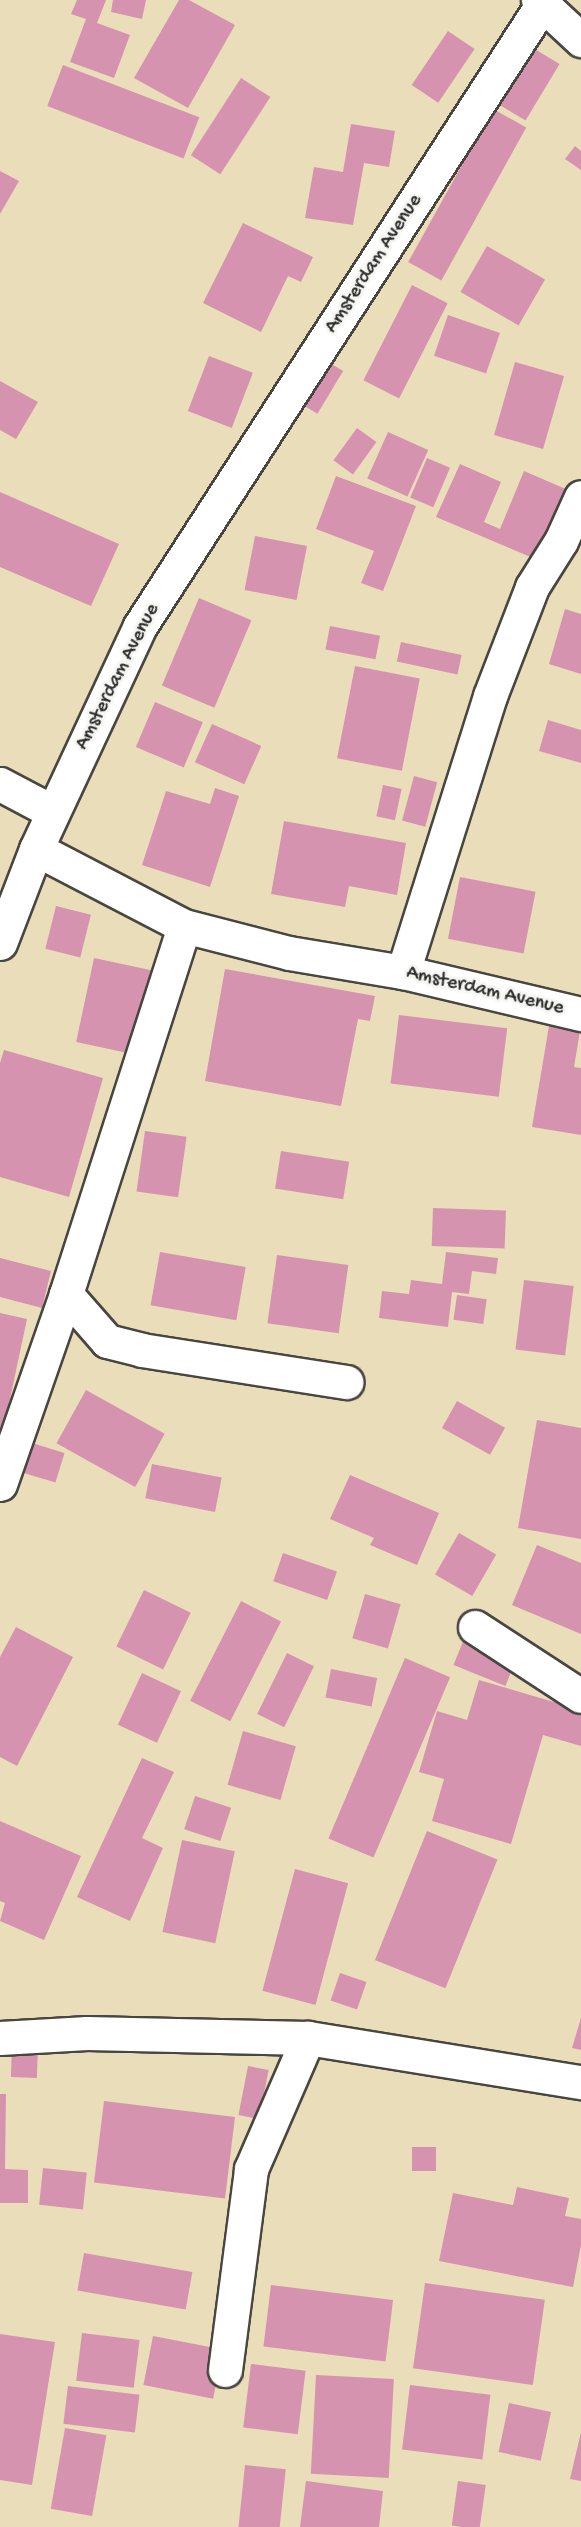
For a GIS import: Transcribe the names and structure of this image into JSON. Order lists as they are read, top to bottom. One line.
{"streets":{"street":["Amsterdam Avenue"]}}
